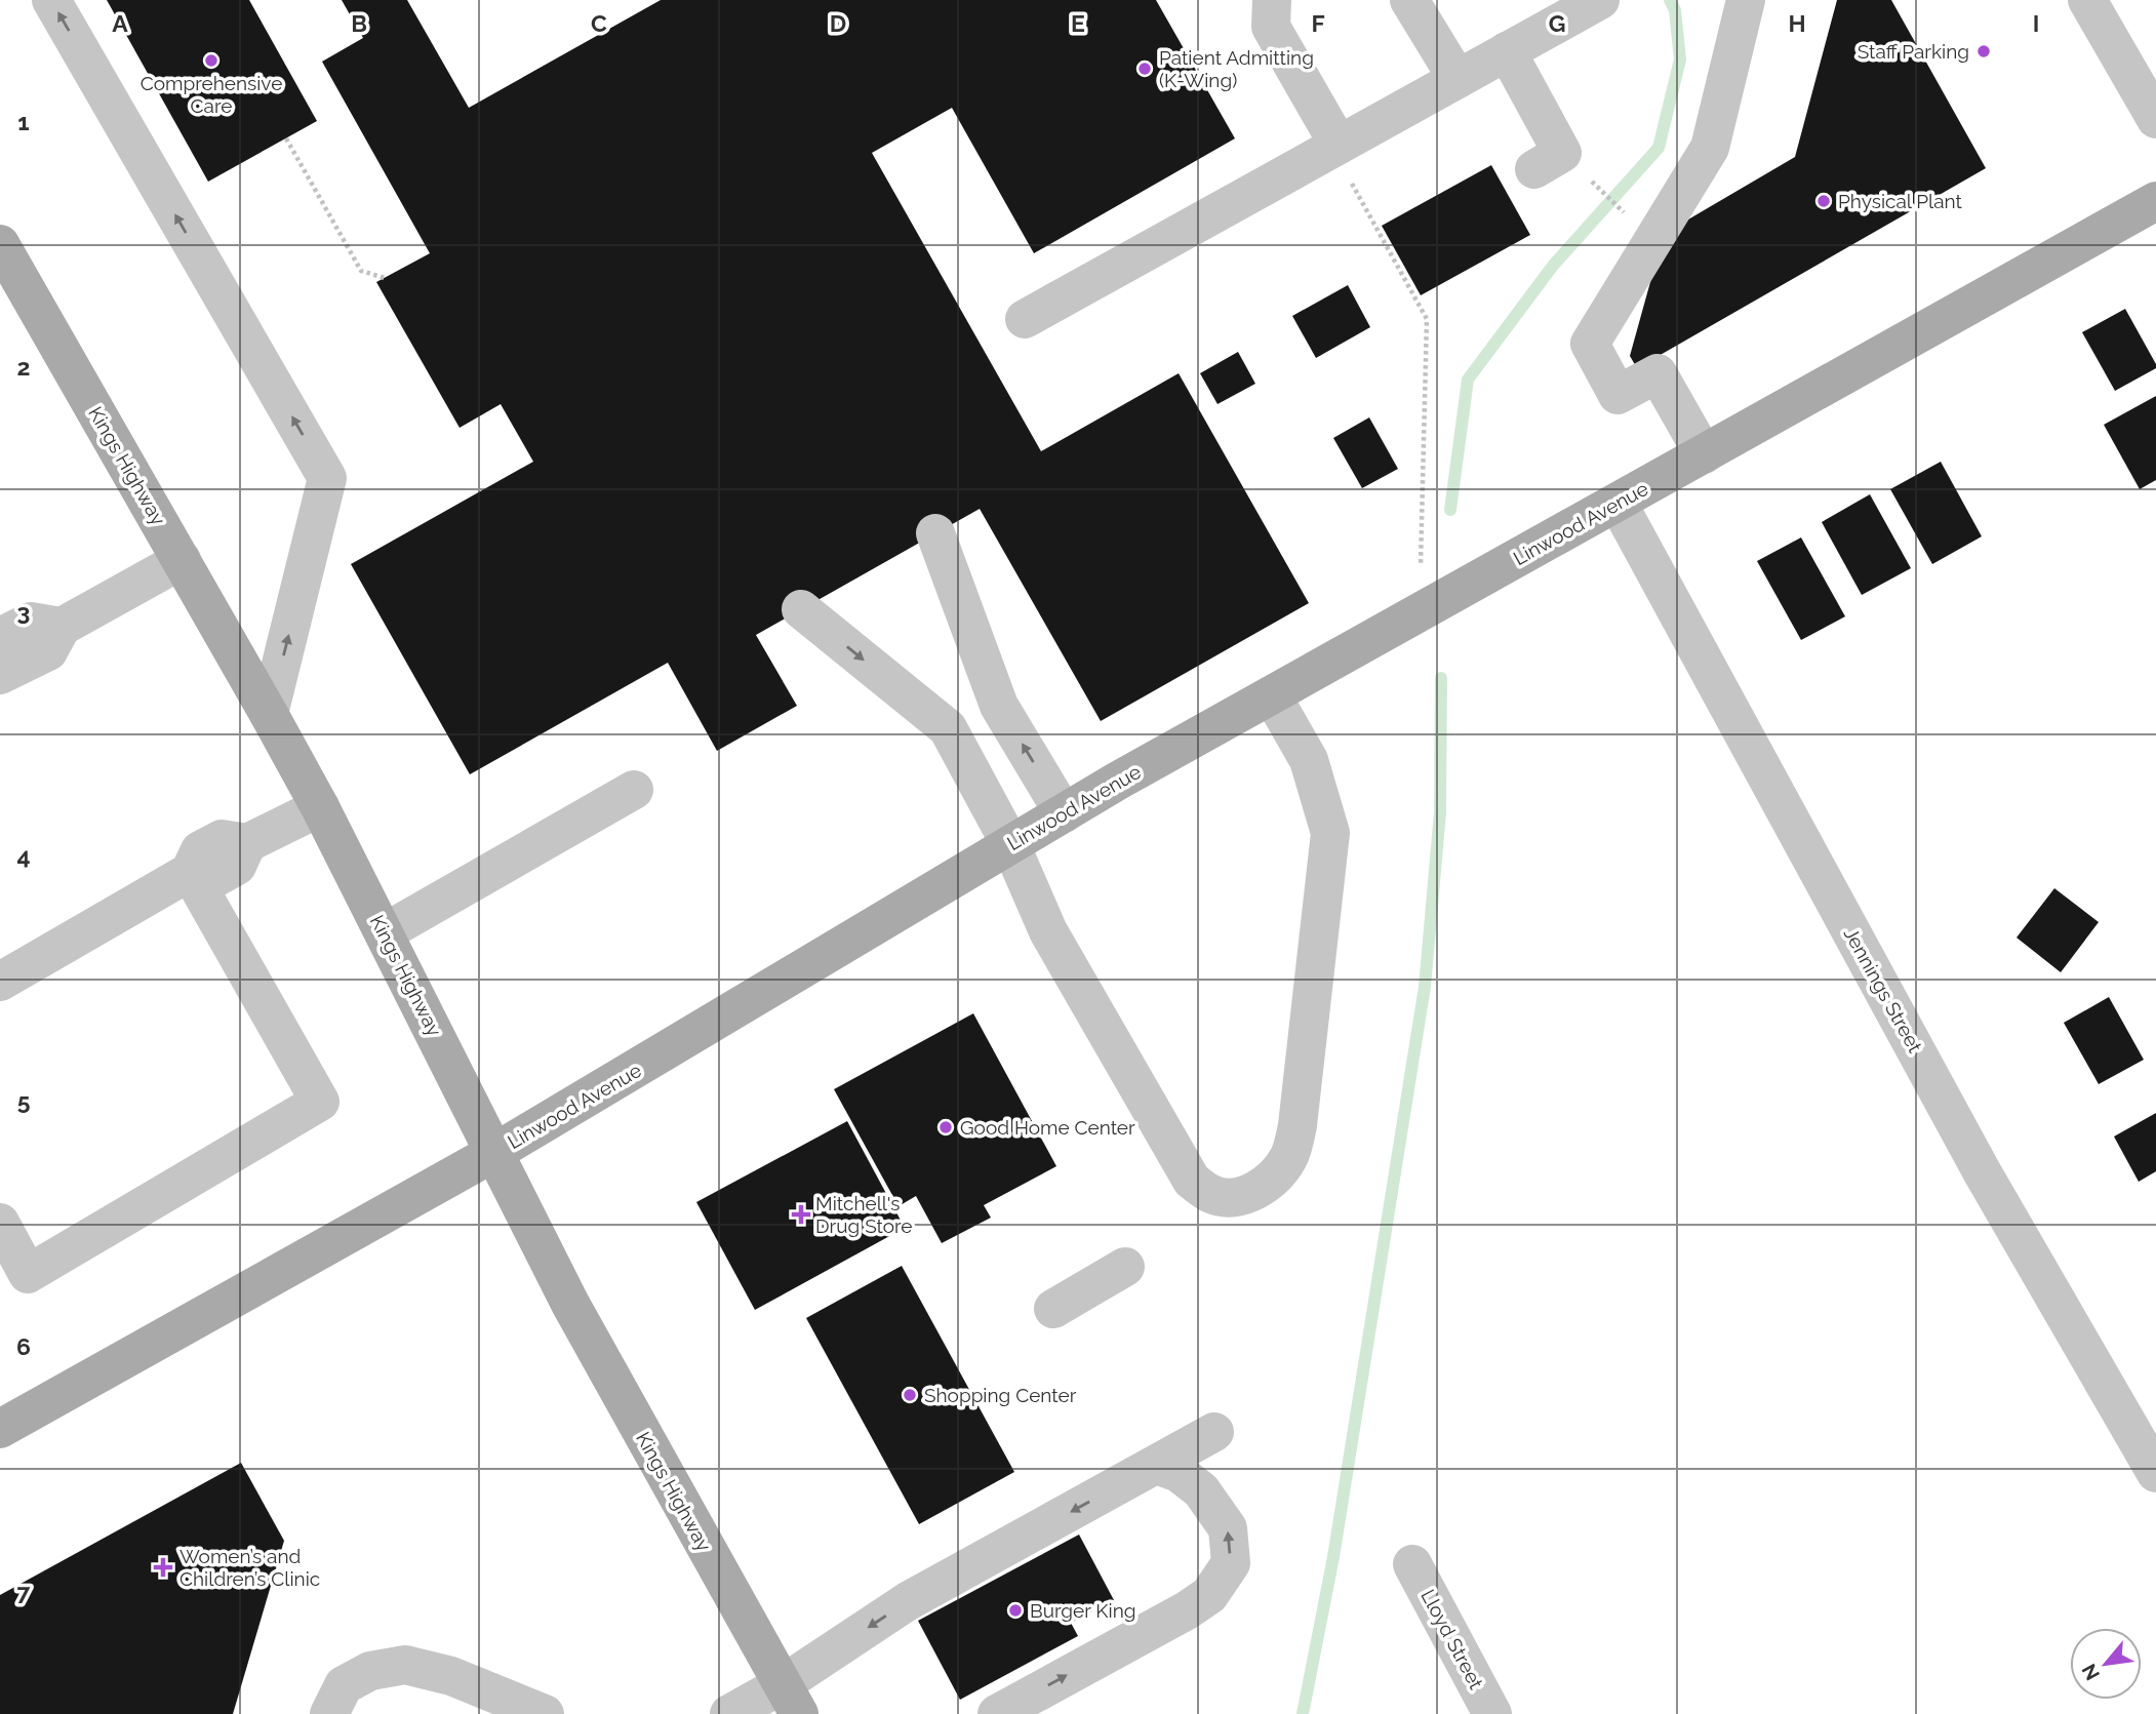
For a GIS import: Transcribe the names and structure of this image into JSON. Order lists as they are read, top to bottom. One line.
{"streets":{"main road":["Kings Highway","Linwood Avenue"],"street":["Jennings Street","Lloyd Street"]},"crossings":[["Kings Highway","Linwood Avenue"],["Linwood Avenue","Jennings Street"]],"places":{"other":["Staff Parking","Comprehensive Care","Patient Admitting (K-Wing)","Physical Plant","Good Home Center","Shopping Center","Burger King"],"health":["Mitchell's Drug Store","Women’s and Children’s Clinic"]},"north":"bottom left","grid":{"columns":["A","B","C","D","E","F","G","H","I"],"rows":["1","2","3","4","5","6","7"]}}
